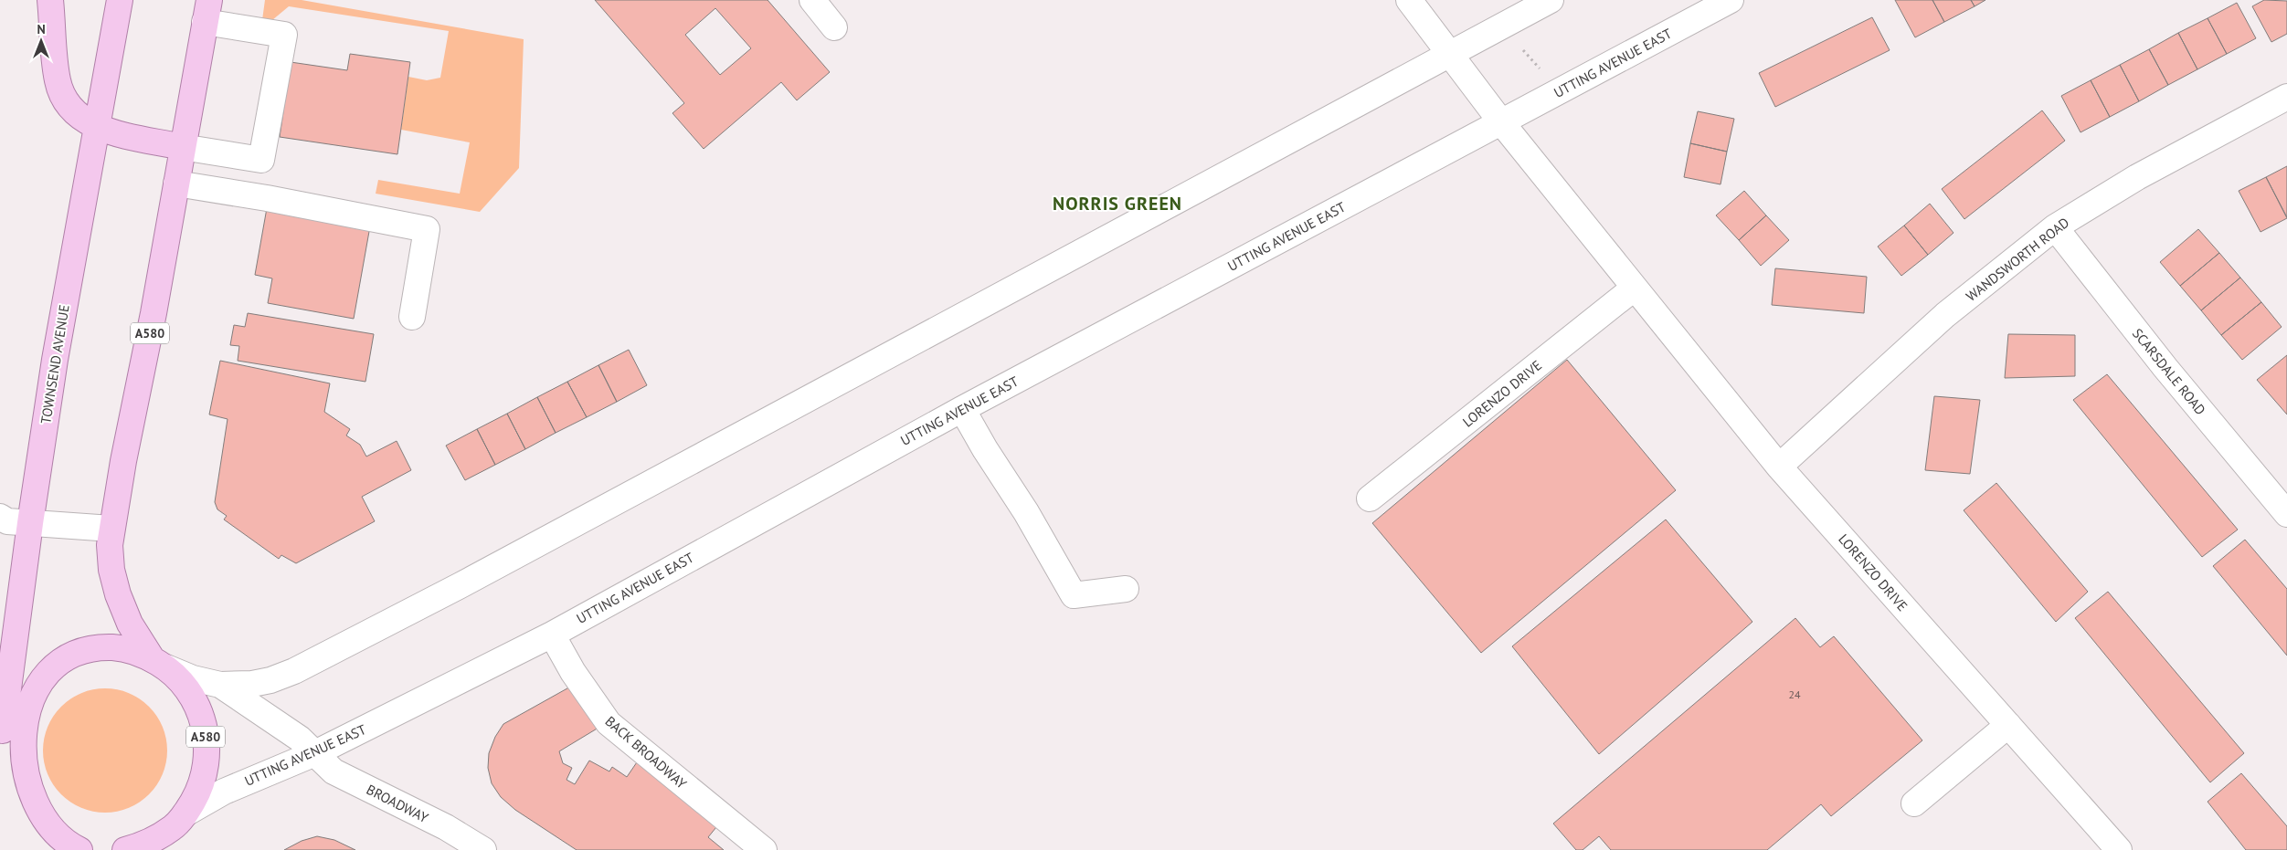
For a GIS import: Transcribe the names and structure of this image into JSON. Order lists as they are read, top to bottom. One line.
{"streets":{"main road":["A580","TOWNSEND AVENUE"],"street":["UTTING AVENUE EAST","WANDSWORTH ROAD","SCARSDALE ROAD","LORENZO DRIVE","BACK BROADWAY","BROADWAY"]},"crossings":[["UTTING AVENUE EAST","A580"],["UTTING AVENUE EAST","LORENZO DRIVE"],["UTTING AVENUE EAST","BACK BROADWAY"],["UTTING AVENUE EAST","BROADWAY"],["WANDSWORTH ROAD","SCARSDALE ROAD"],["WANDSWORTH ROAD","LORENZO DRIVE"],["A580","TOWNSEND AVENUE"]],"districts":["NORRIS GREEN"],"house_numbers":["24"],"north":"top"}
